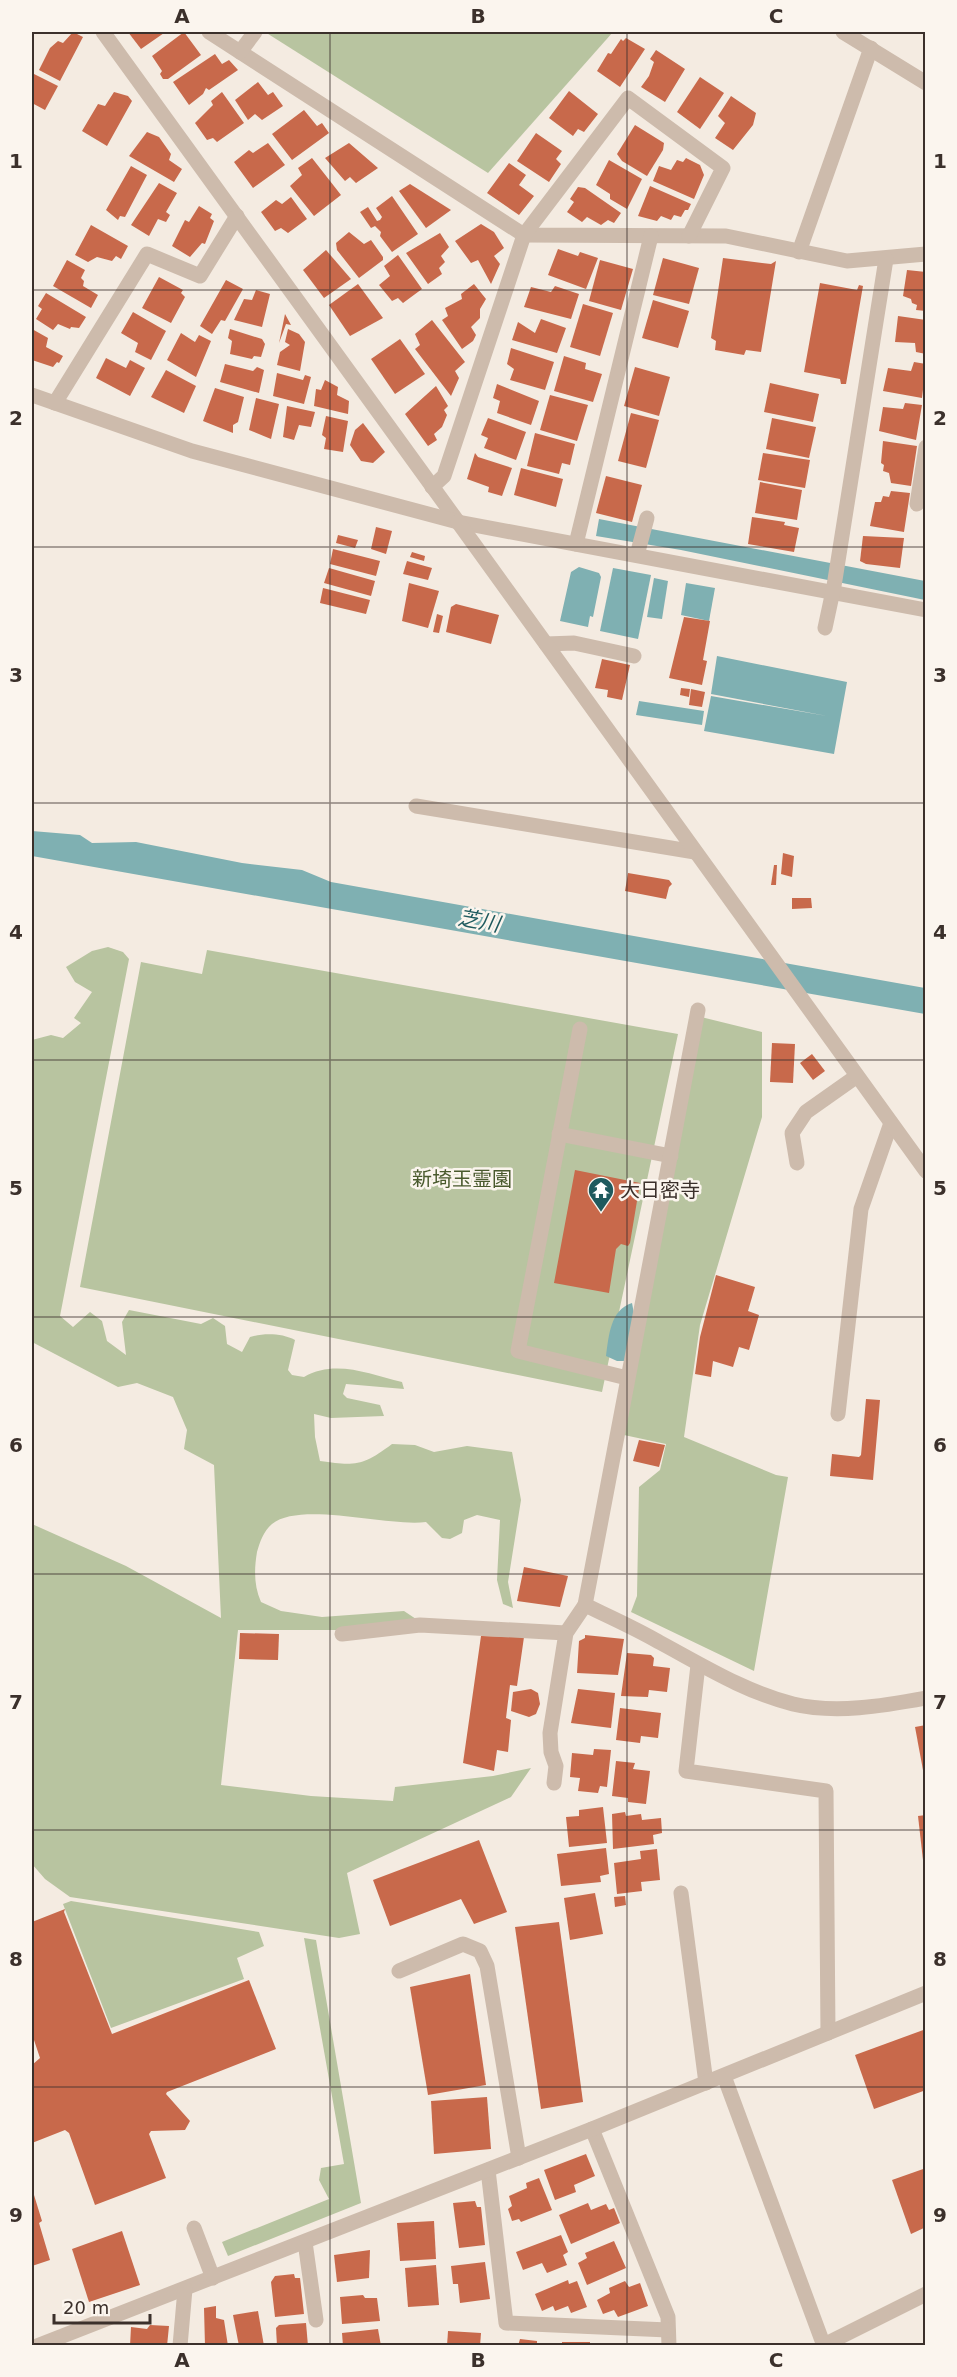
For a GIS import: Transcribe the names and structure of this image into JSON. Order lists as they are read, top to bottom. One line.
{"water":["芝川"],"parks":["新埼玉霊園"],"places":{"temple":["大日密寺"]},"scale_bar":"20 m","grid":{"columns":["A","B","C"],"rows":["1","2","3","4","5","6","7","8","9"]}}
